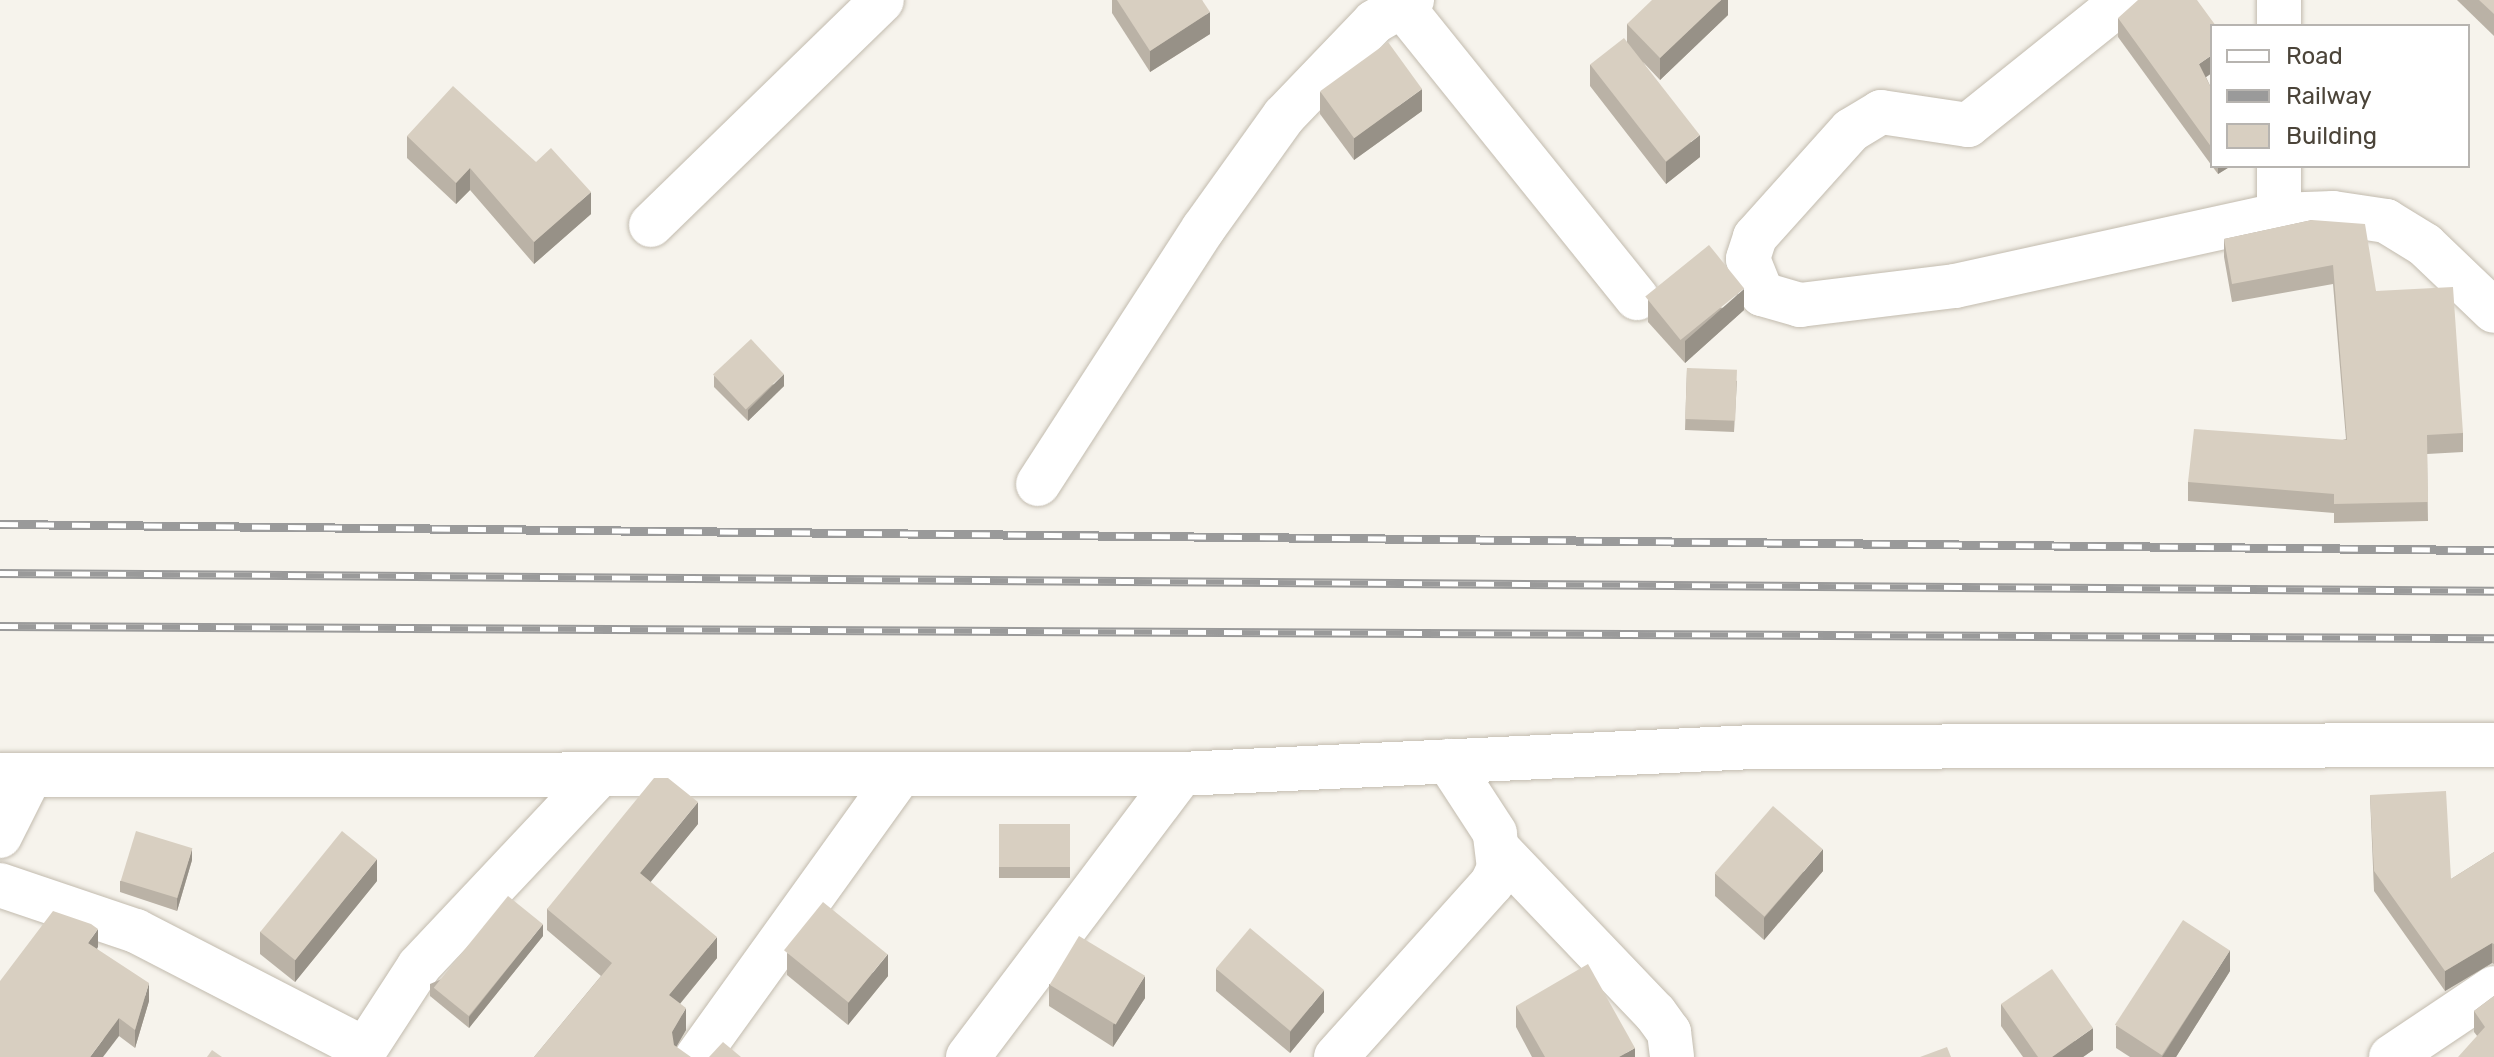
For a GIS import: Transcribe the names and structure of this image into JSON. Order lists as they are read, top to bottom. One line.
{"legend":["Road","Railway","Building"]}
